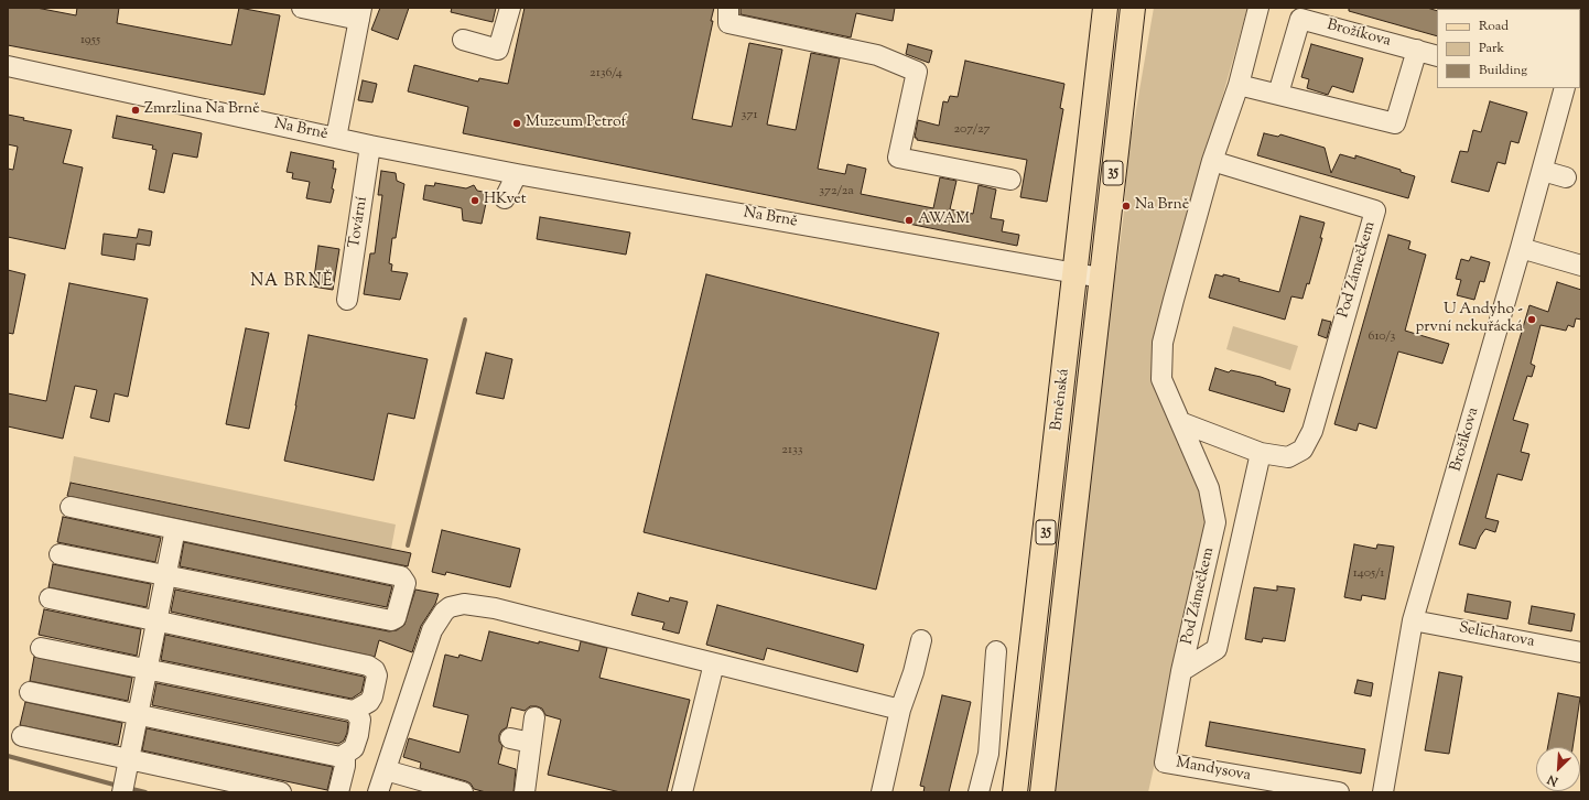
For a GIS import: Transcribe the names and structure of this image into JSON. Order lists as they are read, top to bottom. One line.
{"streets":{"main road":["35","Brněnská"],"street":["Brožíkova","Na Brně","Tovární","Pod Zámečkem","Selicharova","Mandysova"]},"crossings":[["Brožíkova","Selicharova"],["Na Brně","Tovární"],["Na Brně","Brněnská"],["Pod Zámečkem","Mandysova"]],"districts":["NA BRNĚ"],"places":["Zmrzlina Na Brně","Muzeum Petrof","HKvet","Na Brně","AWAM","U Andyho - první nekuřácká"],"house_numbers":["1955","2136/4","371","207/27","372/2a","610/3","2133","1405/1"],"legend":["Road","Park","Building"],"north":"bottom left"}
